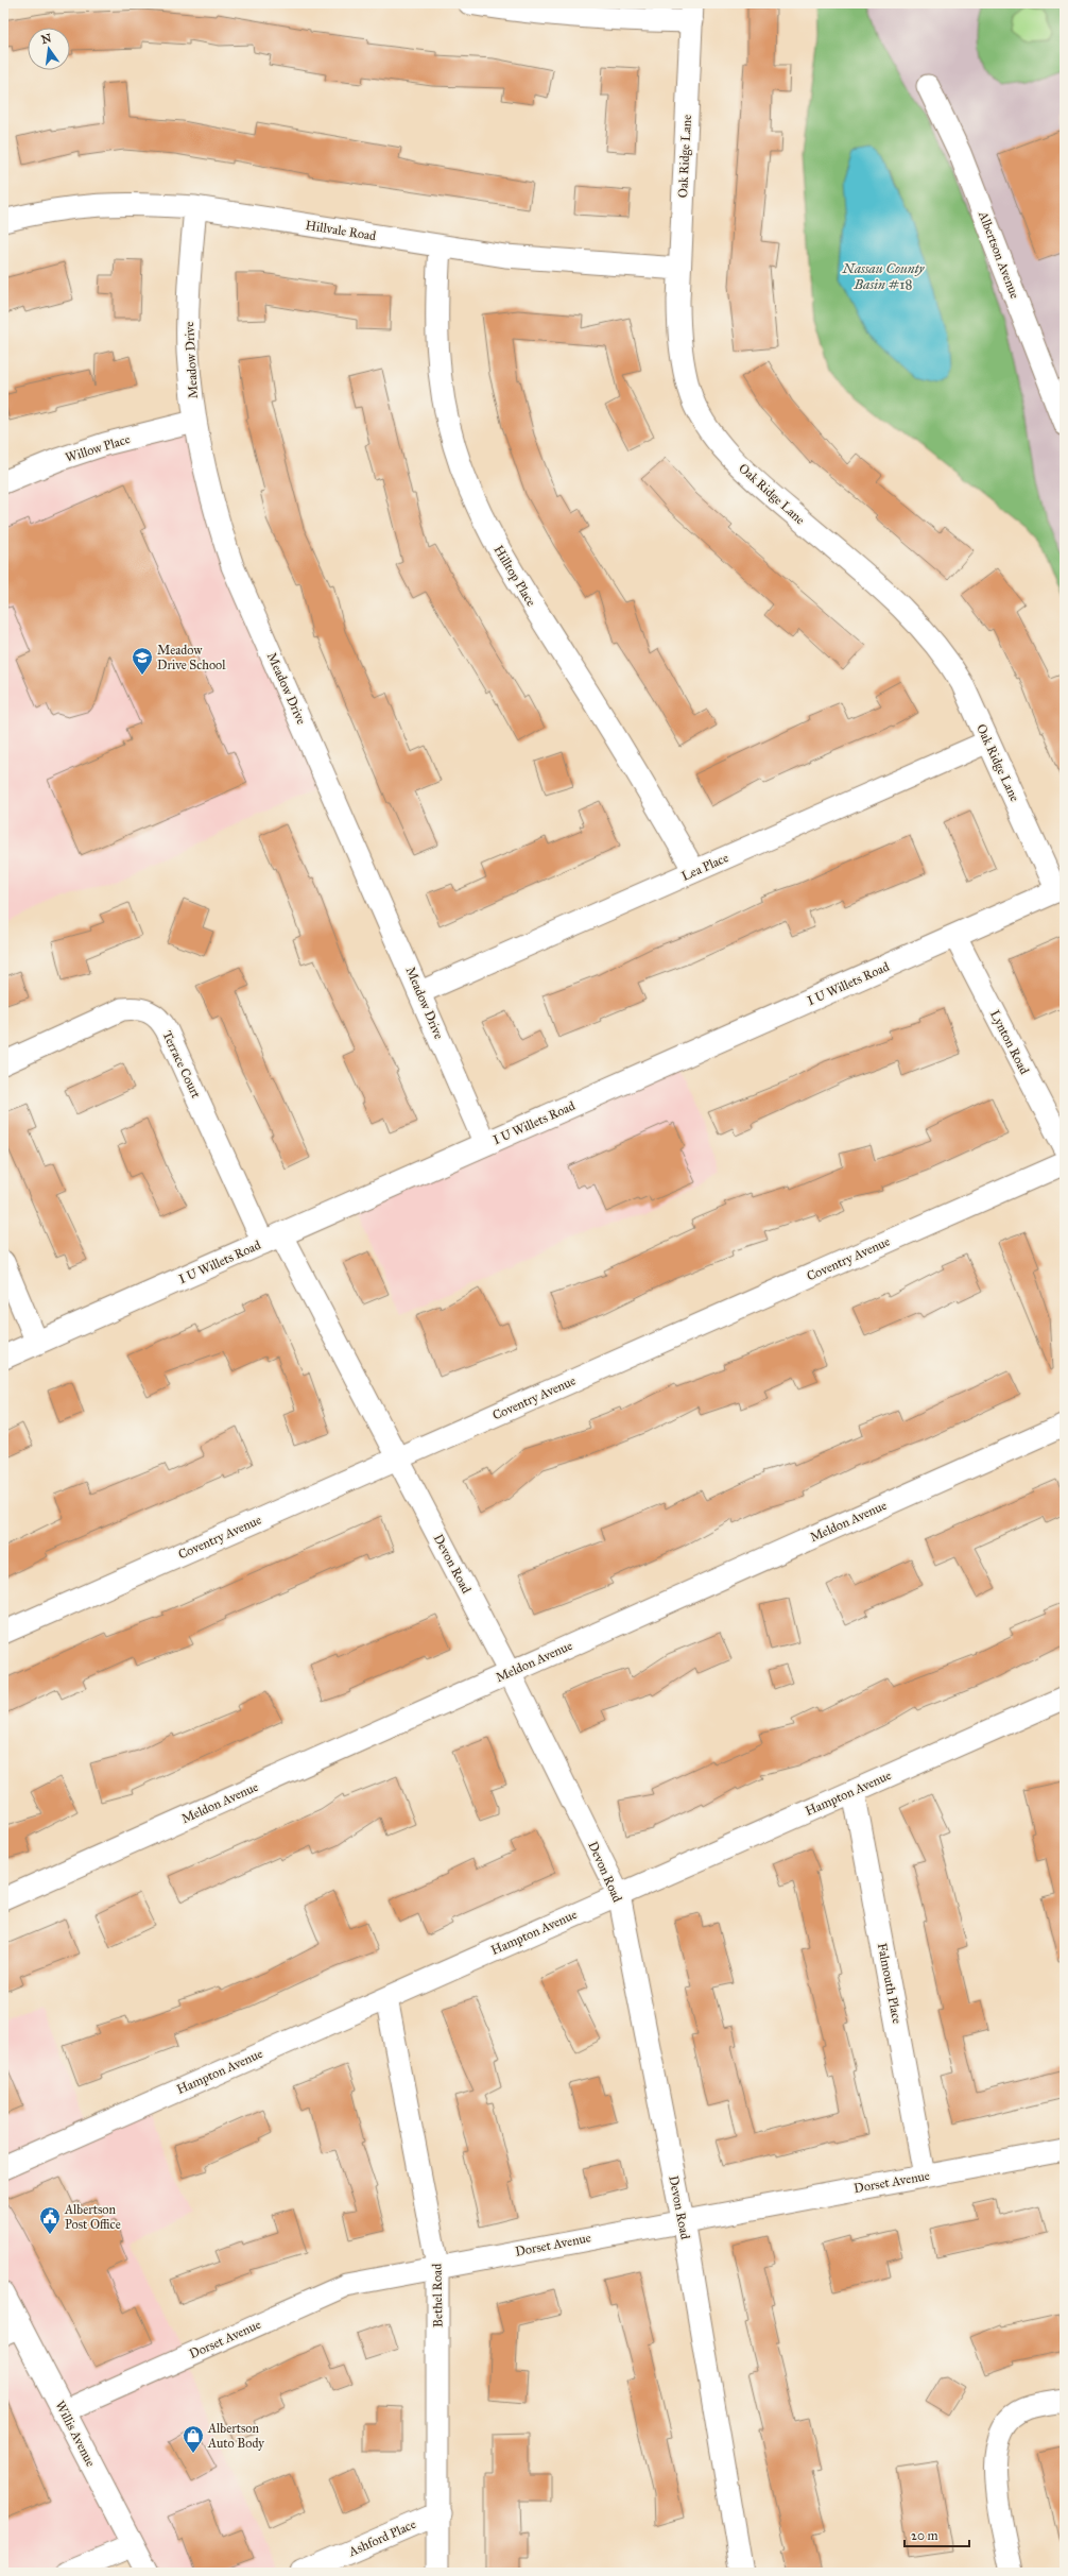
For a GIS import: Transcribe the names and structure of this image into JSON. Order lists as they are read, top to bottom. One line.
{"streets":{"main road":["I U Willets Road","Willis Avenue"],"street":["Oak Ridge Lane","Hillvale Road","Albertson Avenue","Meadow Drive","Willow Place","Hilltop Place","Lea Place","Lynton Road","Terrace Court","Coventry Avenue","Meldon Avenue","Devon Road","Hampton Avenue","Falmouth Place","Dorset Avenue","Bethel Road","Ashford Place"]},"crossings":[["Oak Ridge Lane","Hillvale Road"],["Oak Ridge Lane","Lea Place"],["Oak Ridge Lane","I U Willets Road"],["Hillvale Road","Meadow Drive"],["Hillvale Road","Hilltop Place"],["Meadow Drive","Willow Place"],["Meadow Drive","Lea Place"],["Meadow Drive","I U Willets Road"],["Hilltop Place","Lea Place"],["I U Willets Road","Lynton Road"],["I U Willets Road","Terrace Court"],["I U Willets Road","Devon Road"],["Terrace Court","Devon Road"],["Coventry Avenue","Devon Road"],["Meldon Avenue","Devon Road"],["Devon Road","Hampton Avenue"],["Devon Road","Dorset Avenue"],["Hampton Avenue","Falmouth Place"],["Hampton Avenue","Bethel Road"],["Falmouth Place","Dorset Avenue"],["Dorset Avenue","Bethel Road"],["Dorset Avenue","Willis Avenue"],["Bethel Road","Ashford Place"]],"water":["Nassau County Basin #18"],"places":{"school or university":["Meadow Drive School"],"public building":["Albertson Post Office"],"shop":["Albertson Auto Body"]},"scale_bar":"20 m","north":"top"}
